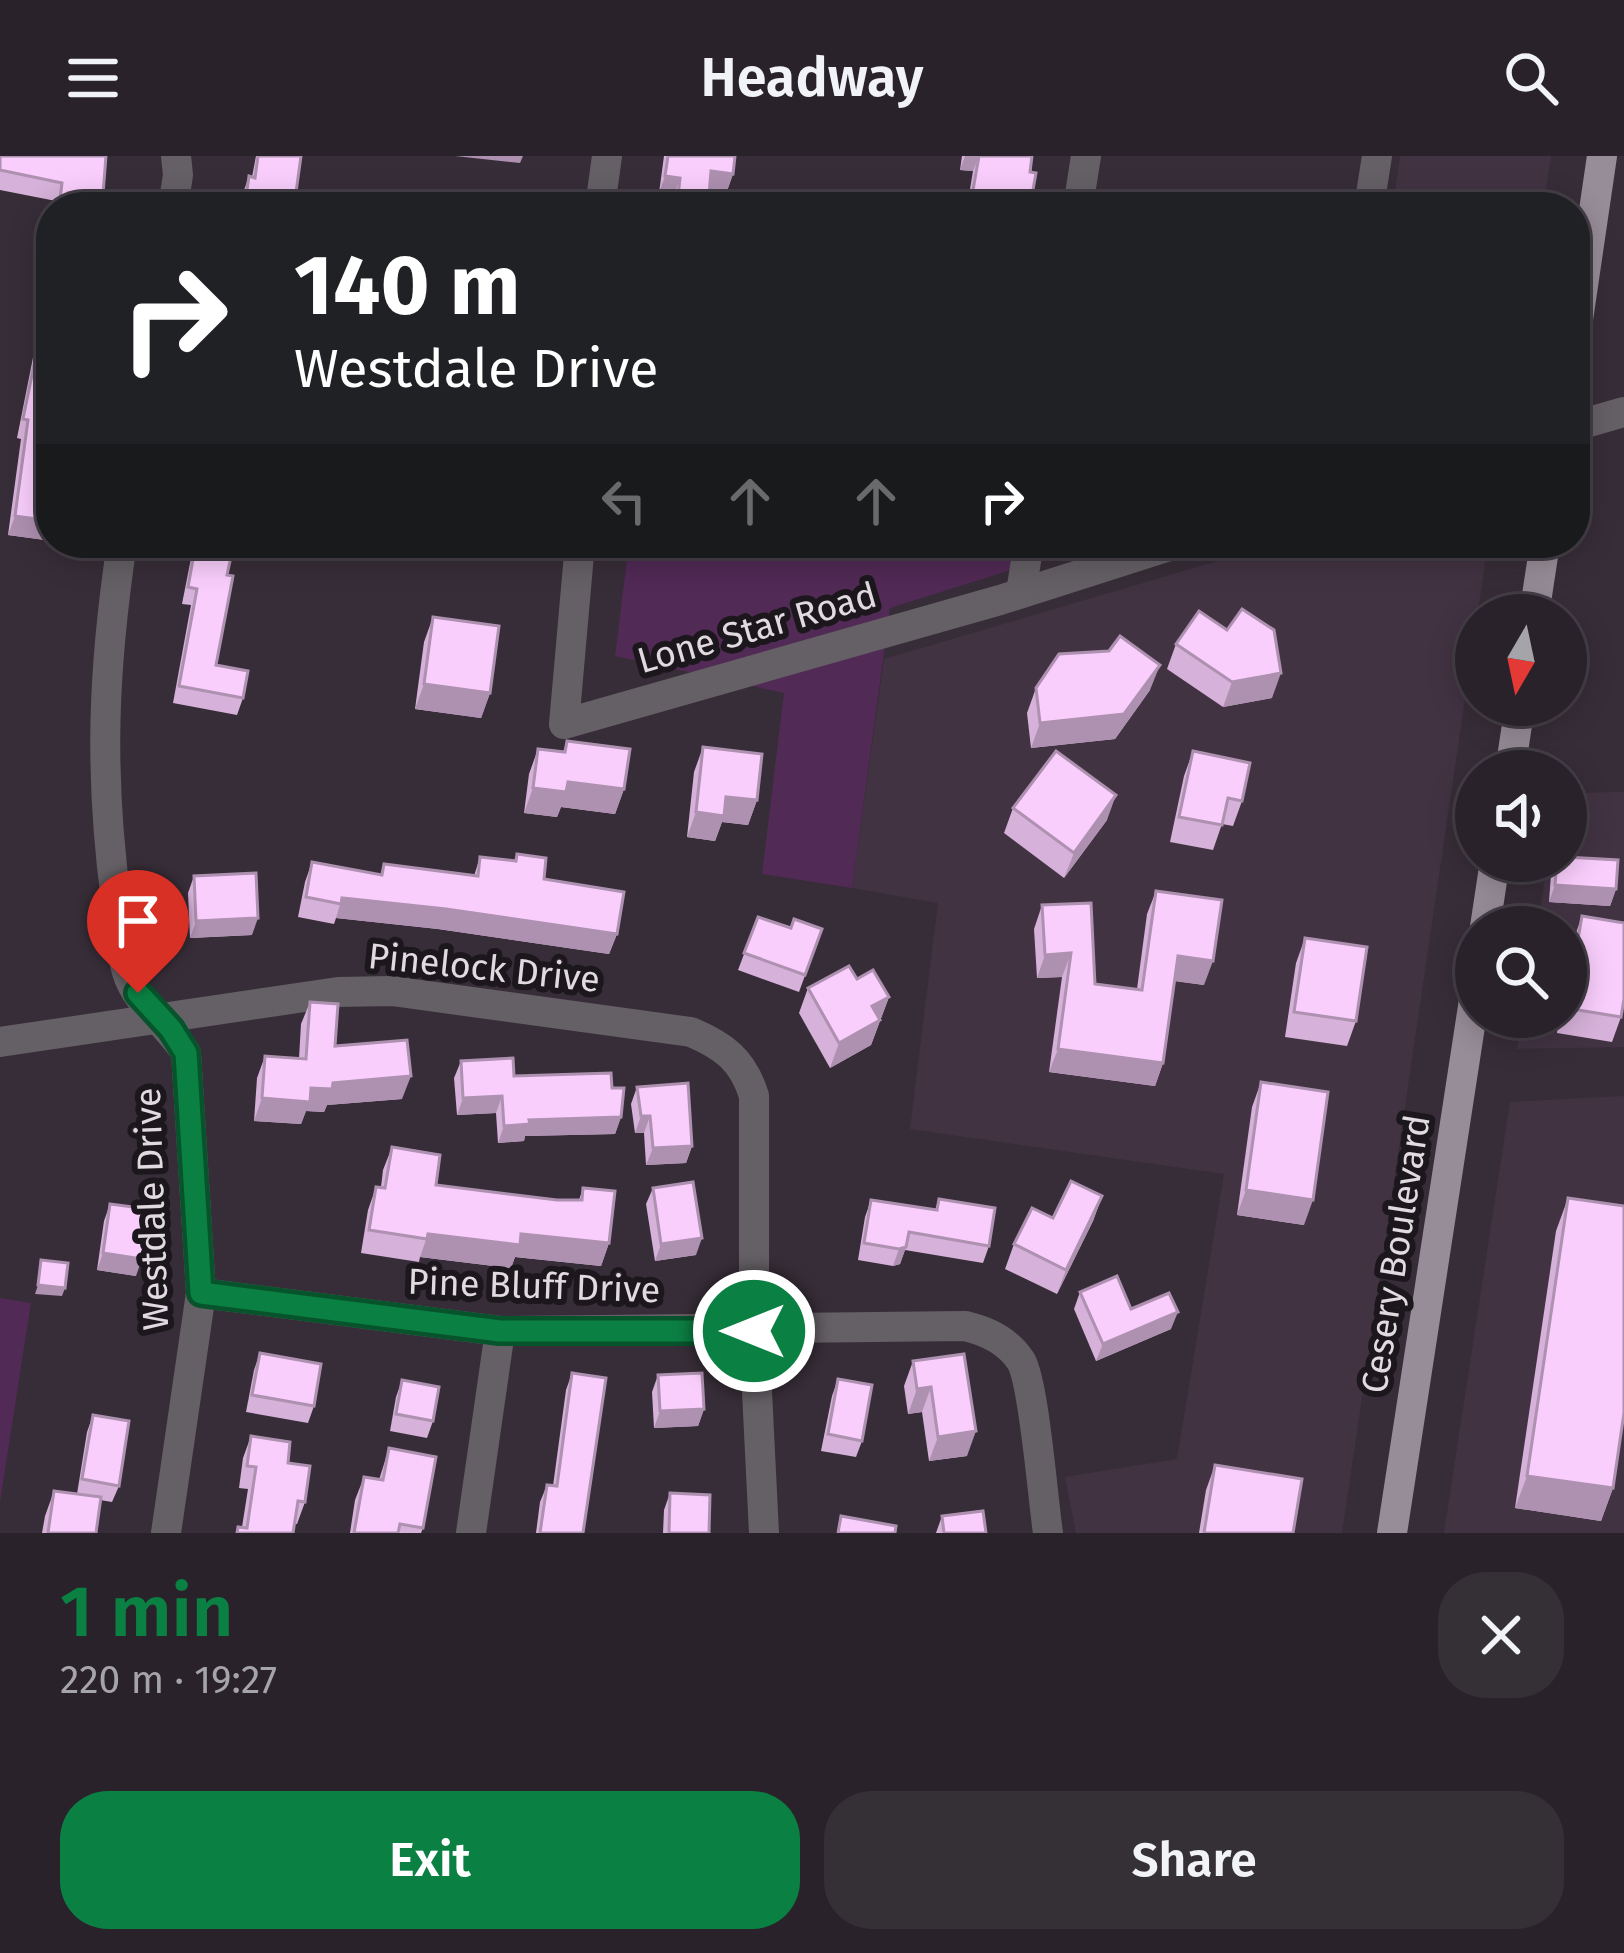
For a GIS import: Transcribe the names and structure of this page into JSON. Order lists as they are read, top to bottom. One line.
{"streets":{"main road":["Cesery Boulevard"],"street":["Lone Star Road","Pinelock Drive","Westdale Drive","Pine Bluff Drive"]},"crossings":[["Pinelock Drive","Westdale Drive"],["Pinelock Drive","Pine Bluff Drive"],["Westdale Drive","Pine Bluff Drive"]],"north":"bottom","page":{"header":"Headway","turn":["140 m","Westdale Drive"],"heading":["1 min","220 m · 19:27"],"buttons":["Exit","Share"]}}
